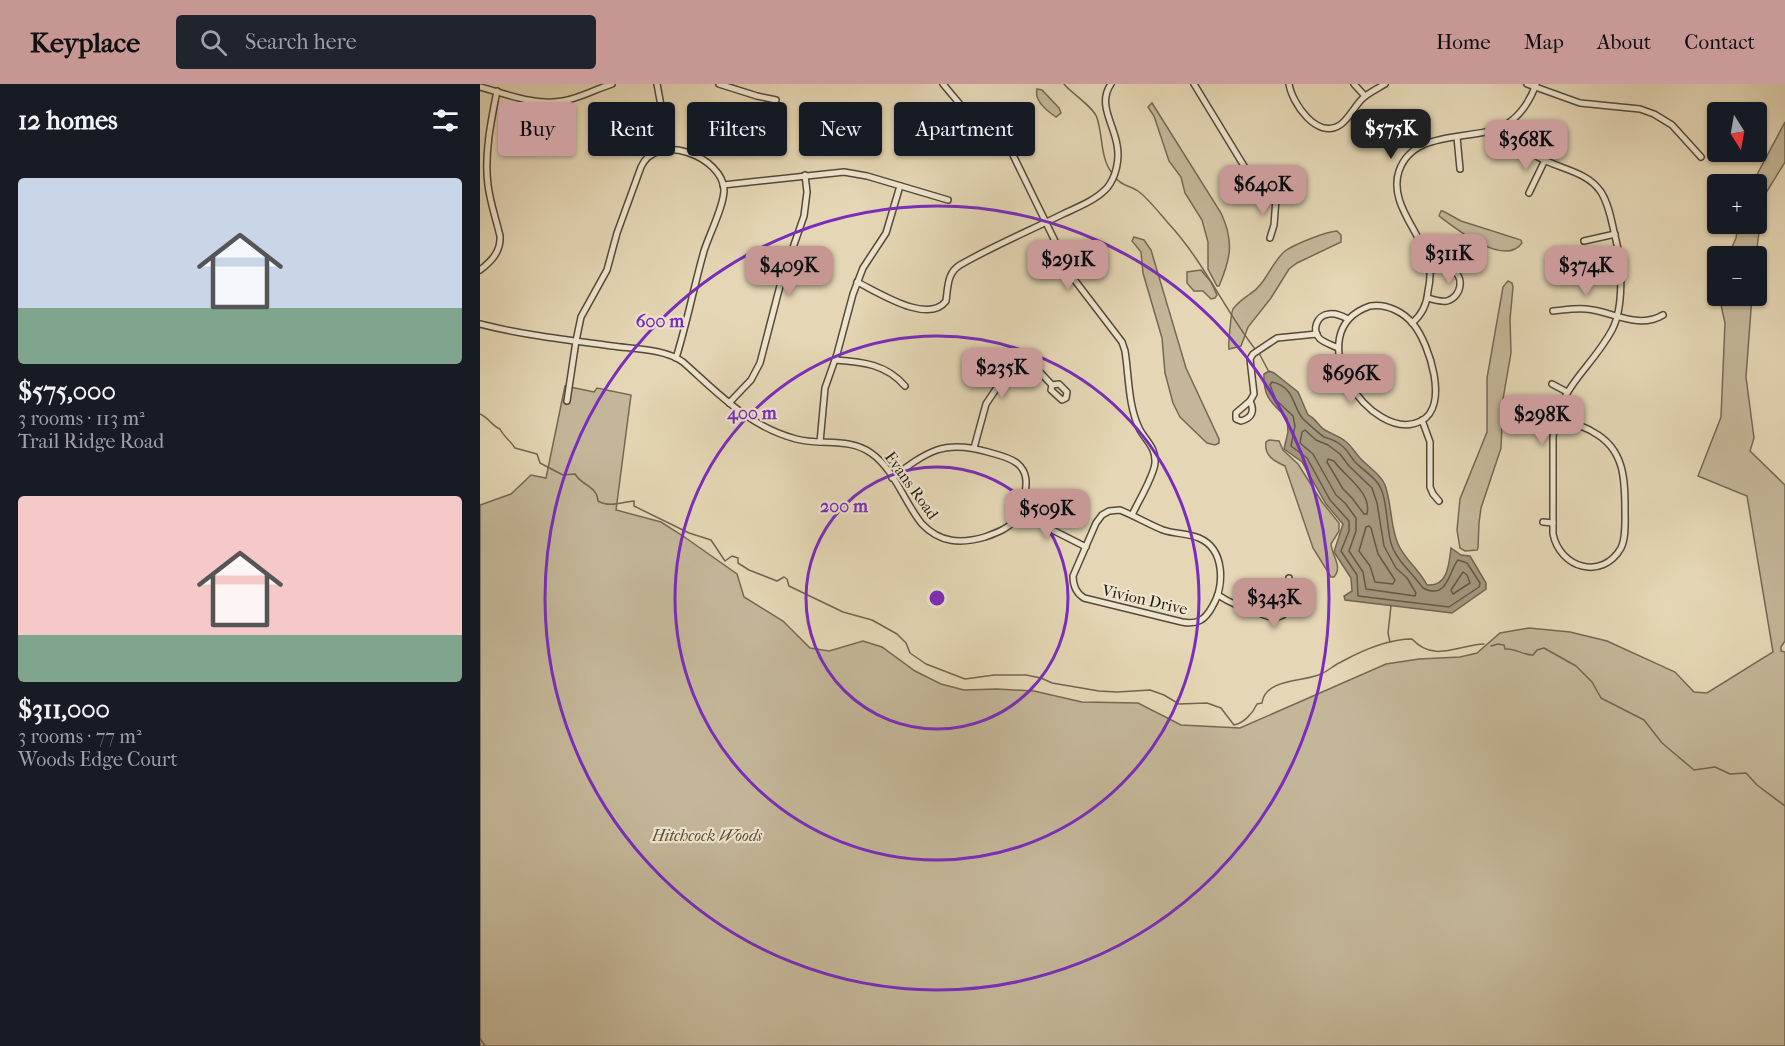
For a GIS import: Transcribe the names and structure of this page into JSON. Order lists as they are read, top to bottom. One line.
{"streets":{"street":["Evans Road","Vivion Drive"]},"parks":["Hitchcock Woods"],"north":"bottom","page":{"header":"Keyplace","search":"Search here","nav":["Home","Map","About","Contact"],"heading":"12 homes","map_buttons":["+","−"],"chip":["Buy","Rent","Filters","New","Apartment"],"price":["$575K","$368K","$640K","$311K","$291K","$409K","$374K","$235K","$696K","$298K","$509K","$343K"],"list":[{"name":"$575,000","note":"3 rooms · 113 m² · Trail Ridge Road"},{"name":"$311,000","note":"3 rooms · 77 m² · Woods Edge Court"}]},"rings":["600 m","400 m","200 m"]}
